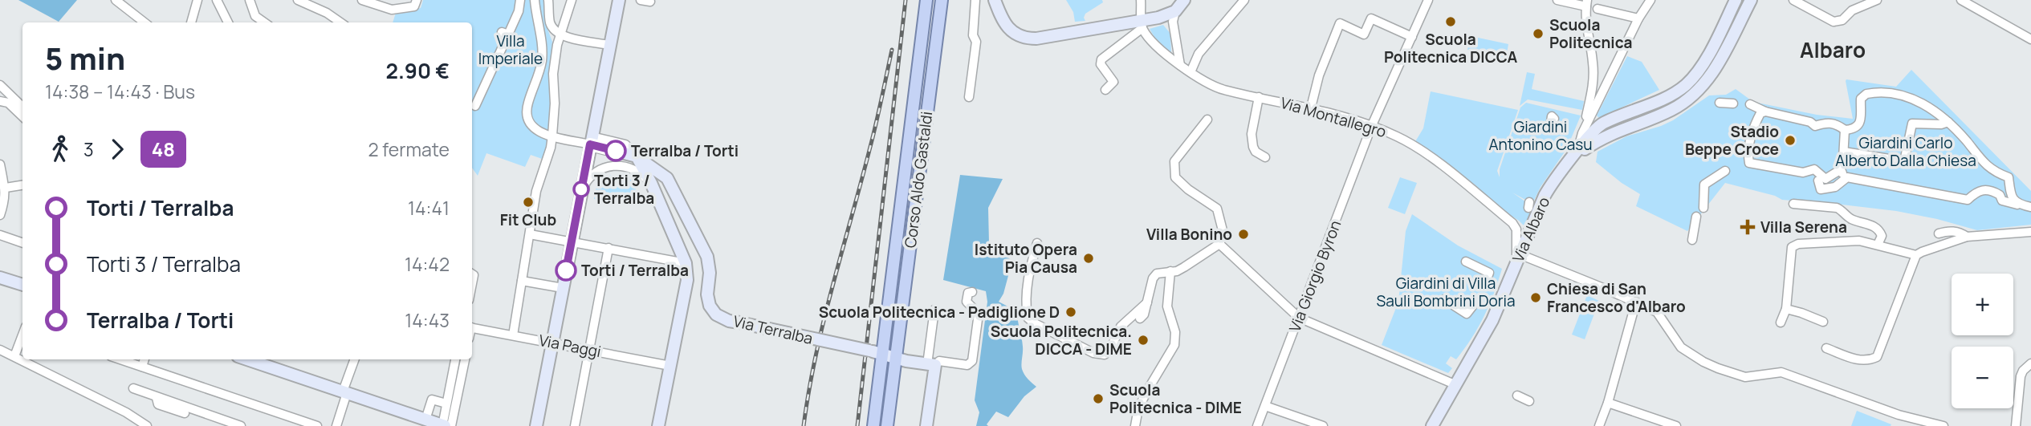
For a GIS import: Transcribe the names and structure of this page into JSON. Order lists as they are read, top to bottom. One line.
{"streets":{"main road":["Corso Aldo Gastaldi"],"street":["Via Montallegro","Via Albaro","Via Giorgio Byron","Via Terralba","Via Paggi"]},"crossings":[["Via Montallegro","Via Albaro"],["Via Montallegro","Via Giorgio Byron"],["Corso Aldo Gastaldi","Via Terralba"]],"districts":["Albaro"],"parks":["Villa Imperiale","Giardini Antonino Casu","Giardini Carlo Alberto Dalla Chiesa","Giardini di Villa Sauli Bombrini Doria"],"places":{"other":["Scuola Politecnica DICCA","Scuola Politecnica","Stadio Beppe Croce","Terralba / Torti","Torti 3 / Terralba","Fit Club","Villa Bonino","Istituto Opera Pia Causa","Torti / Terralba","Chiesa di San Francesco d'Albaro","Scuola Politecnica - Padiglione D","Scuola Politecnica. DICCA - DIME","Scuola Politecnica - DIME"],"health":["Villa Serena"]},"lines":["bus line 48"],"page":{"heading":["5 min","14:38 – 14:43 · Bus","2.90 €"],"legs":["3","48","2 fermate"],"list":[{"name":"Torti / Terralba","value":"14:41"},{"name":"Torti 3 / Terralba","value":"14:42"},{"name":"Terralba / Torti","value":"14:43"}],"map_buttons":["+","−"]}}
